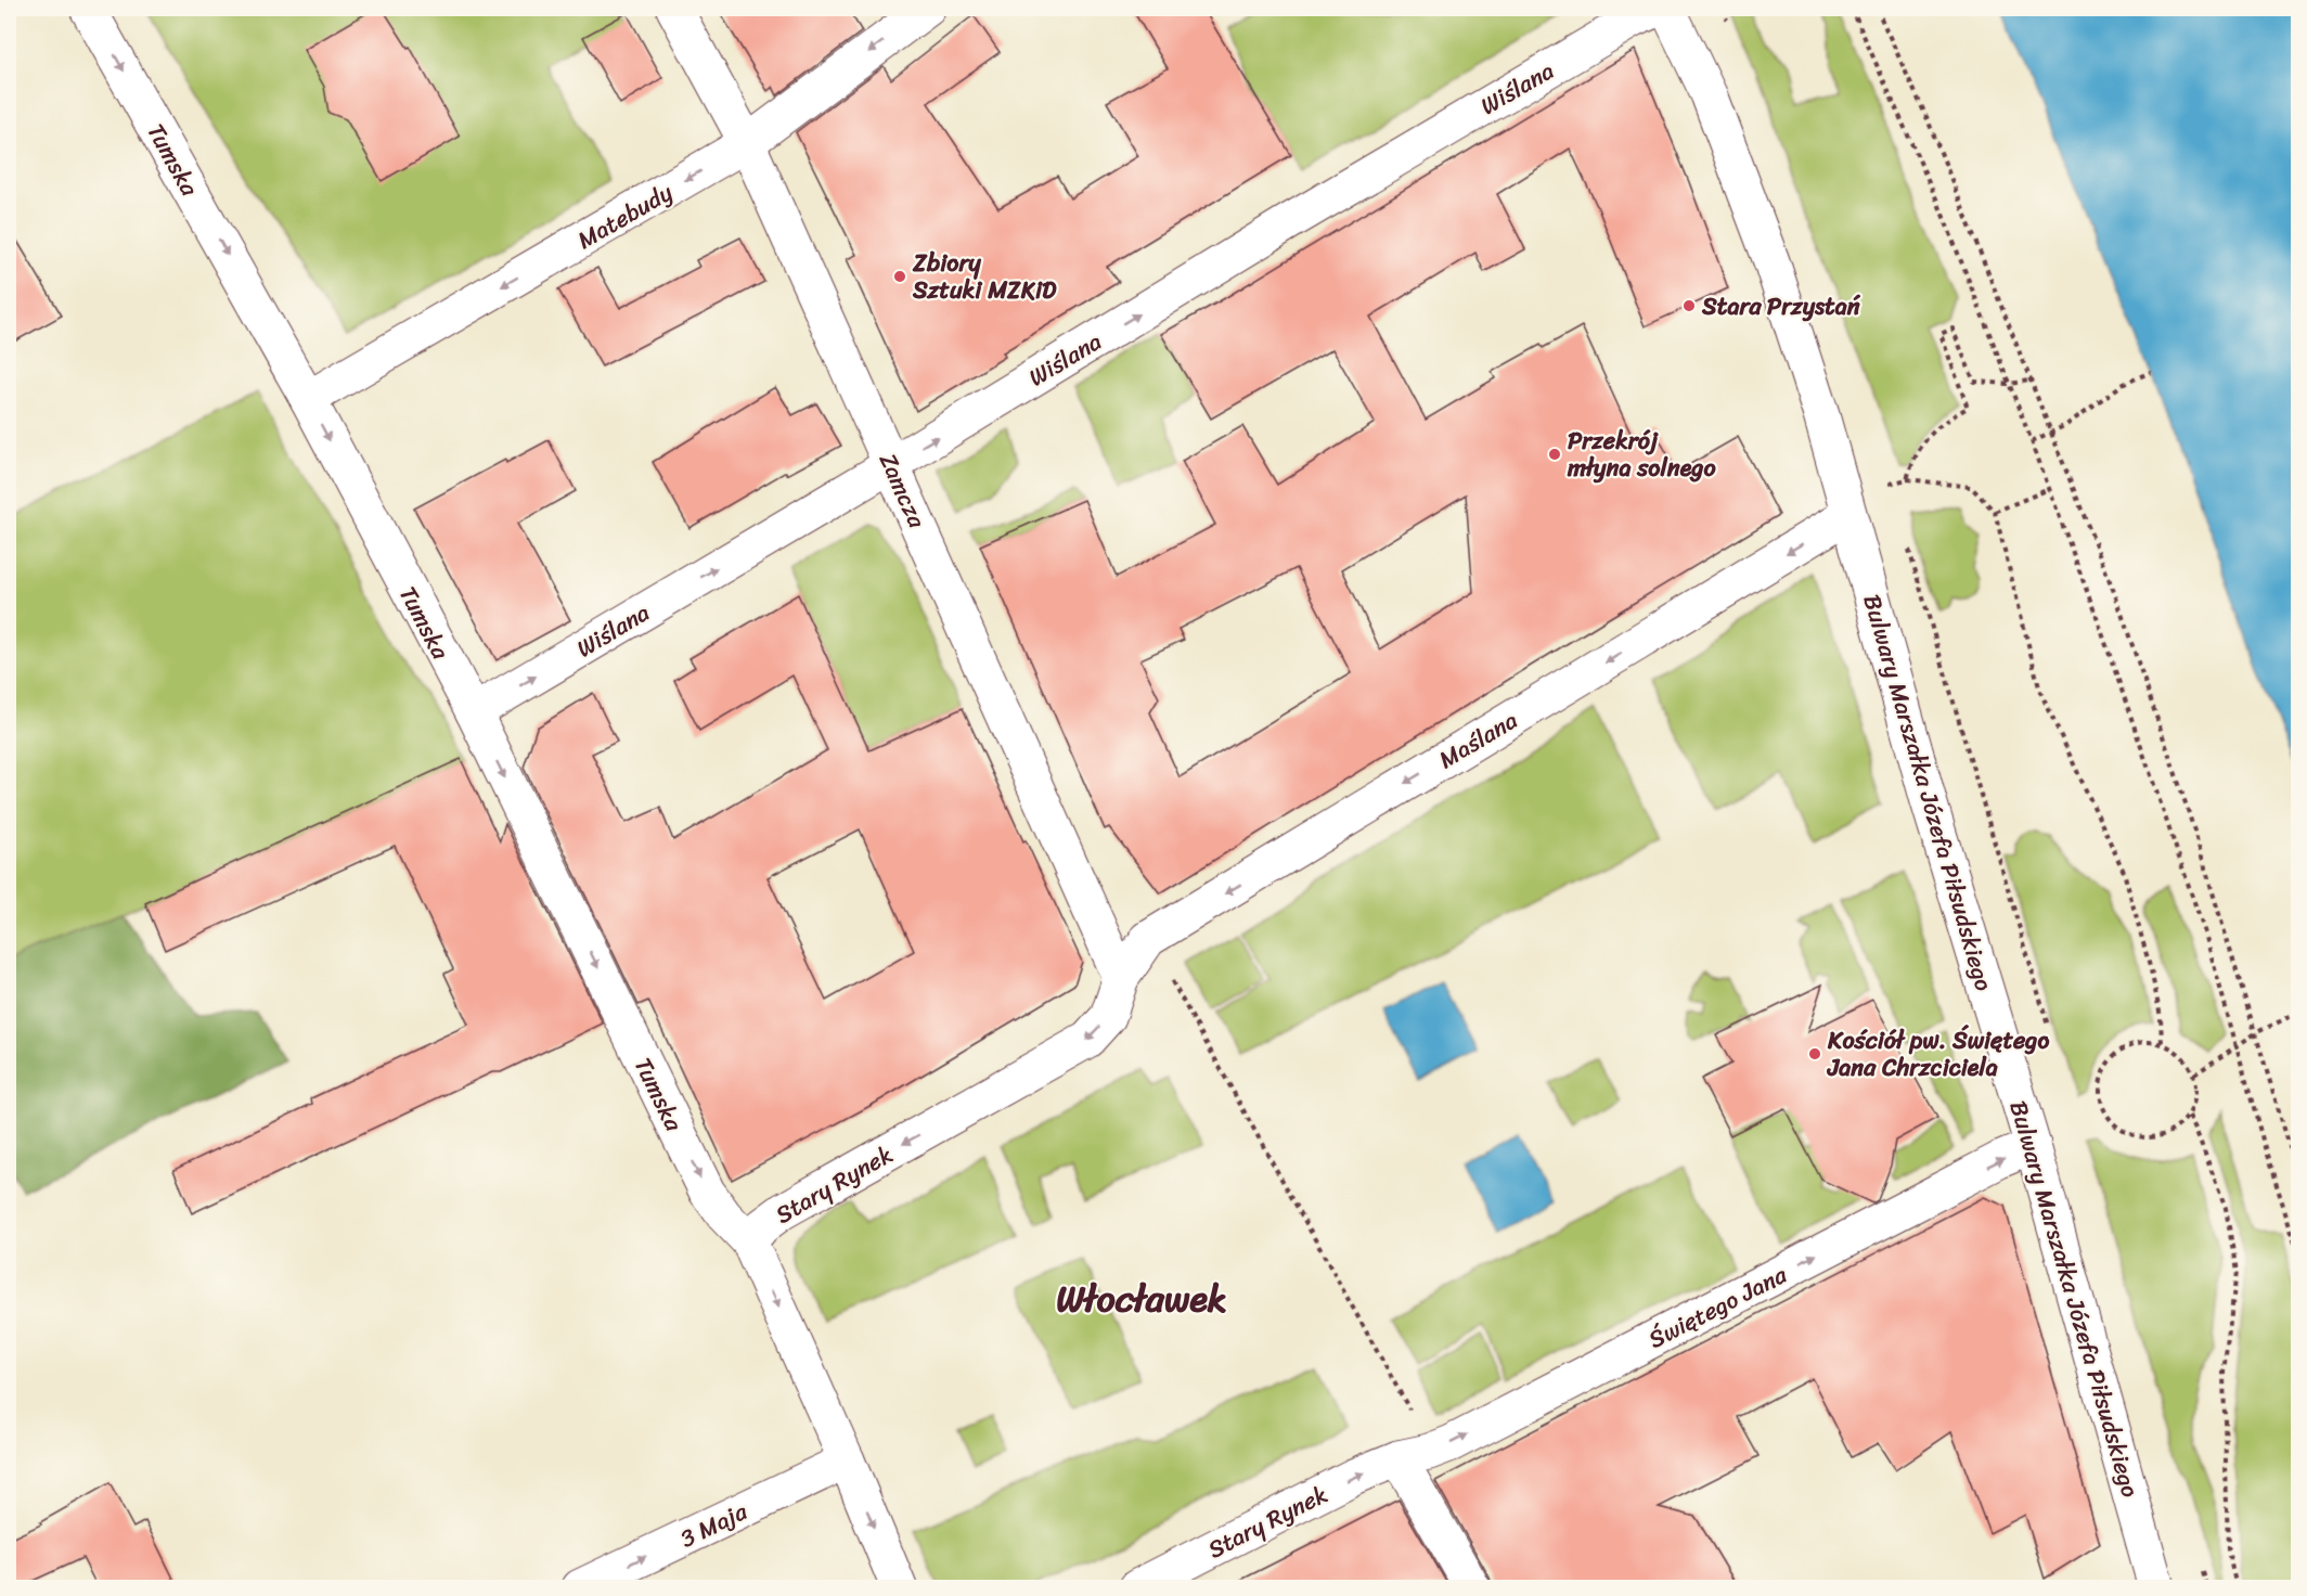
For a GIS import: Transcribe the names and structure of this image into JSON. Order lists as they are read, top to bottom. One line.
{"streets":{"street":["Wiślana","Tumska","Matebudy","Zamcza","Maślana","Bulwary Marszałka Józefa Piłsudskiego","Stary Rynek","Świętego Jana","3 Maja"]},"crossings":[["Wiślana","Tumska"],["Wiślana","Zamcza"],["Tumska","Matebudy"],["Tumska","Stary Rynek"],["Matebudy","Zamcza"],["Zamcza","Maślana"],["Zamcza","Stary Rynek"],["Maślana","Bulwary Marszałka Józefa Piłsudskiego"],["Maślana","Stary Rynek"],["Bulwary Marszałka Józefa Piłsudskiego","Świętego Jana"],["Stary Rynek","Świętego Jana"]],"one_way":["Wiślana","Tumska","Matebudy","Maślana","Świętego Jana","3 Maja"],"districts":["Włocławek"],"places":["Zbiory Sztuki MZKiD","Stara Przystań","Przekrój młyna solnego","Kościół pw. Świętego Jana Chrzciciela"]}
